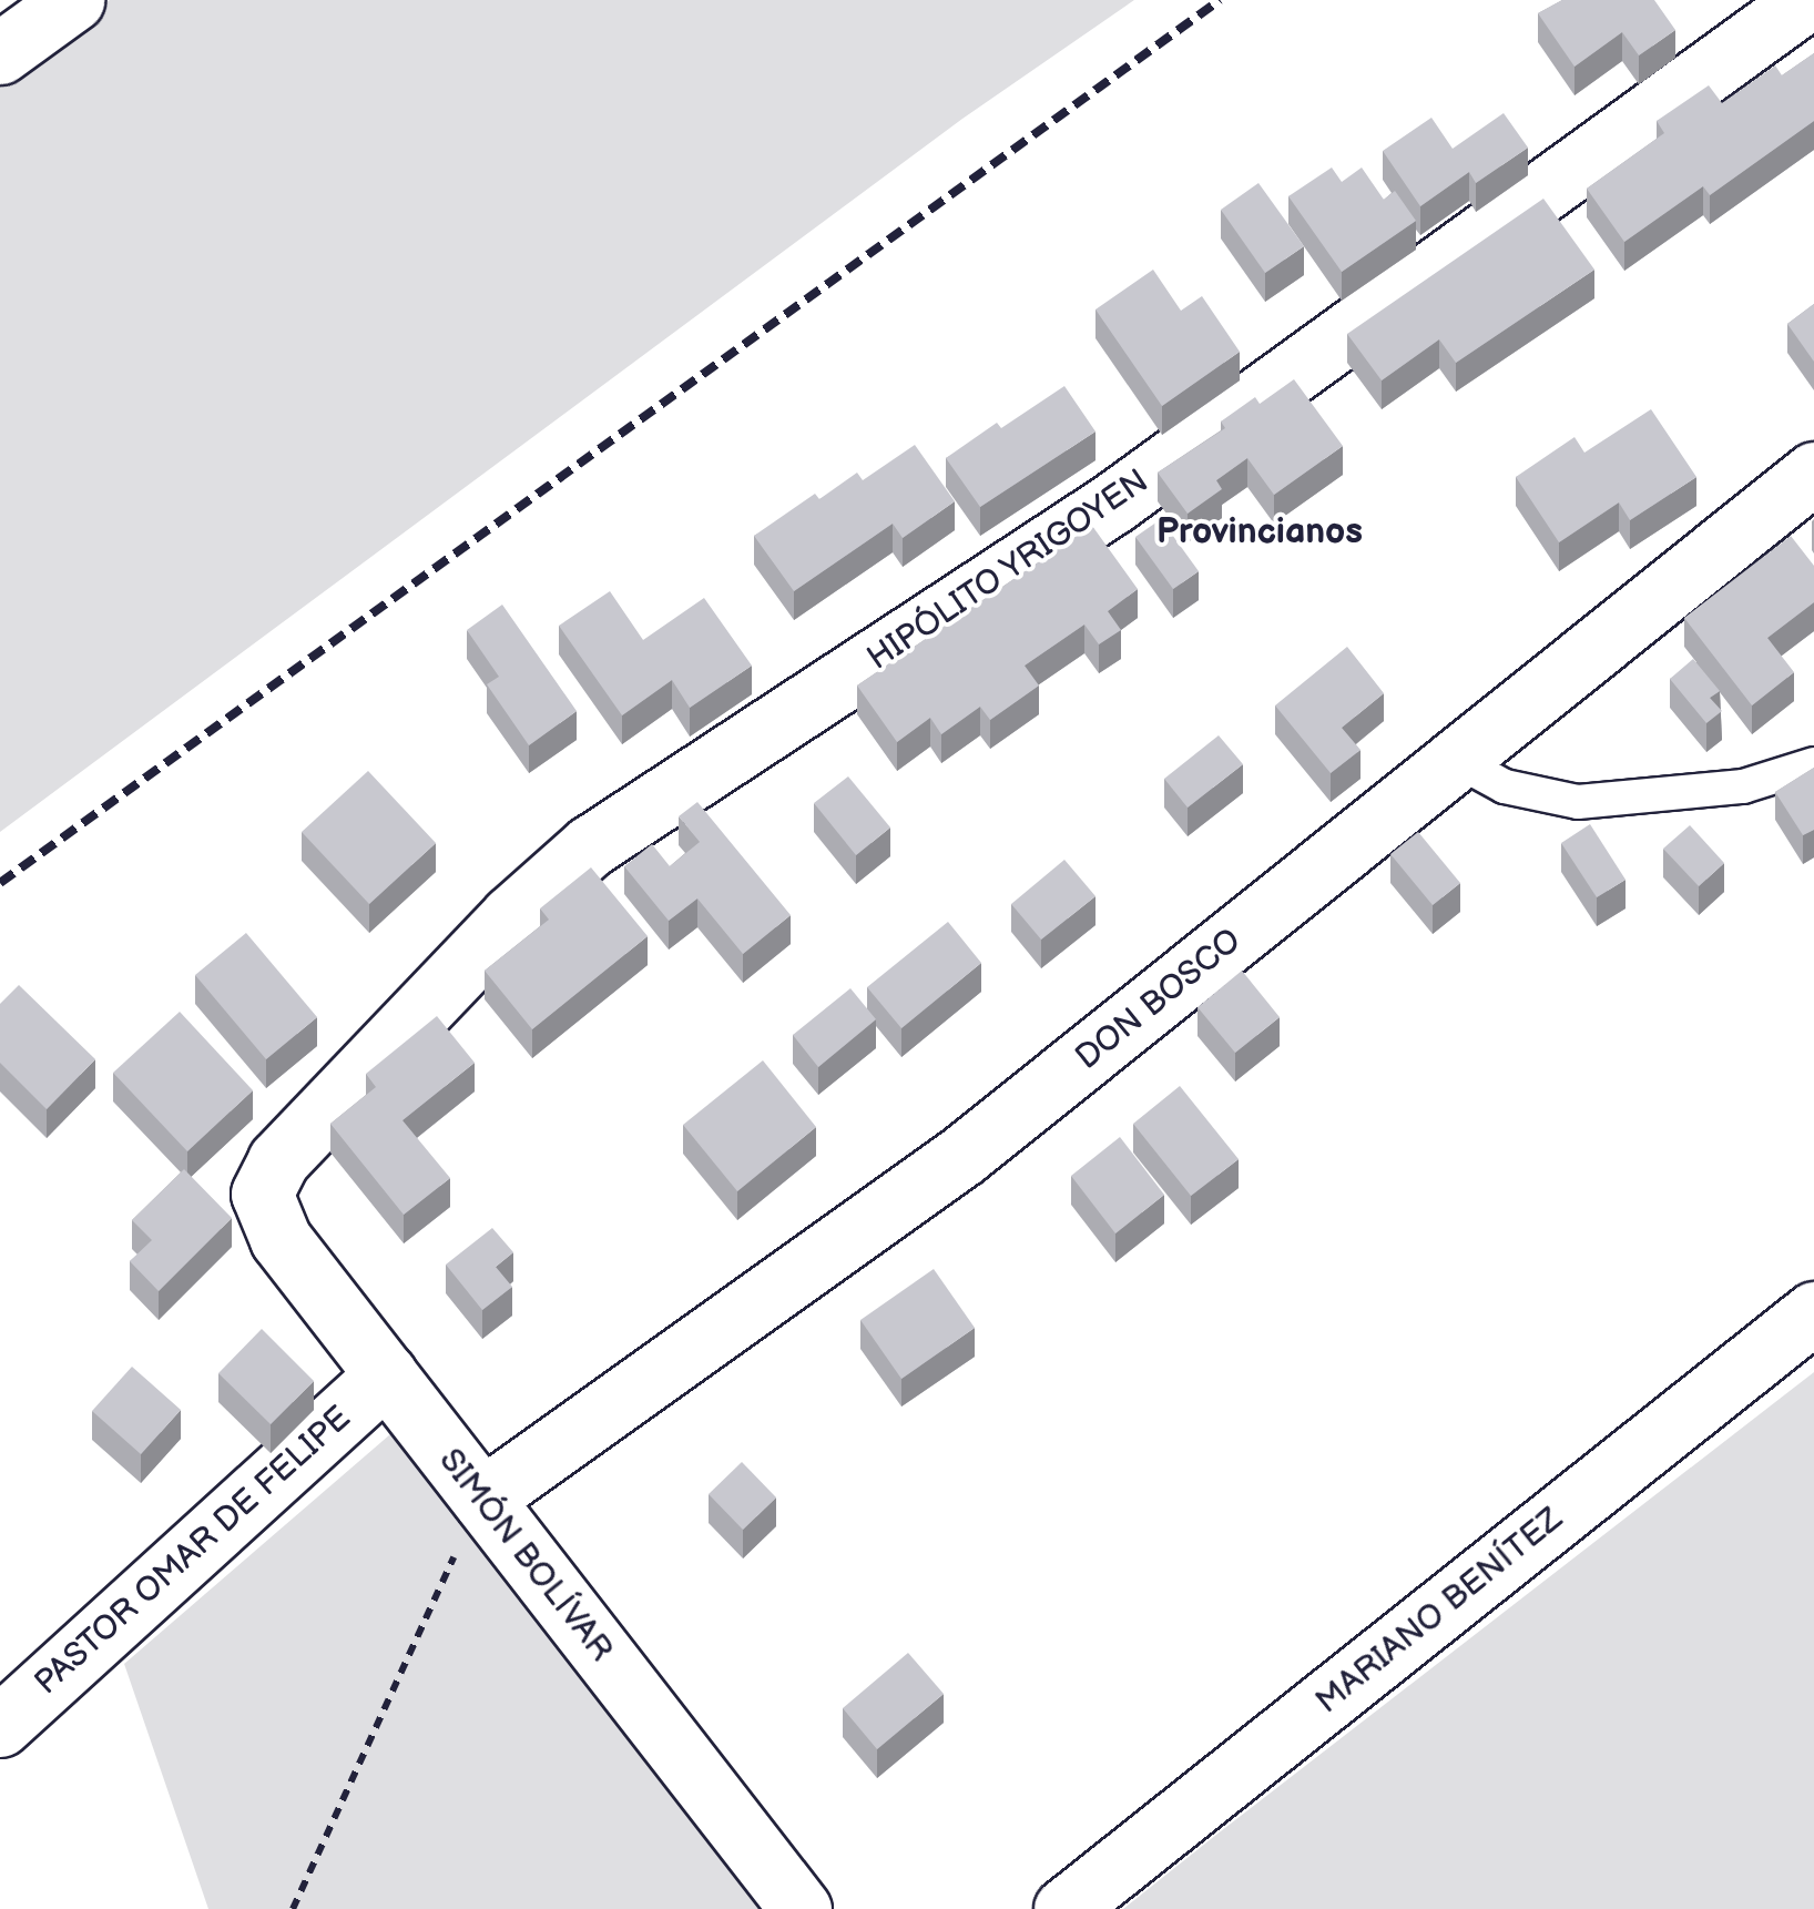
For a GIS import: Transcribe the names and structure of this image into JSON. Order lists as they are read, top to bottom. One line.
{"streets":{"street":["HIPÓLITO YRIGOYEN","DON BOSCO","PASTOR OMAR DE FELIPE","SIMÓN BOLÍVAR","MARIANO BENÍTEZ"]},"crossings":[["HIPÓLITO YRIGOYEN","SIMÓN BOLÍVAR"],["DON BOSCO","SIMÓN BOLÍVAR"],["PASTOR OMAR DE FELIPE","SIMÓN BOLÍVAR"]],"districts":["Provincianos"]}
